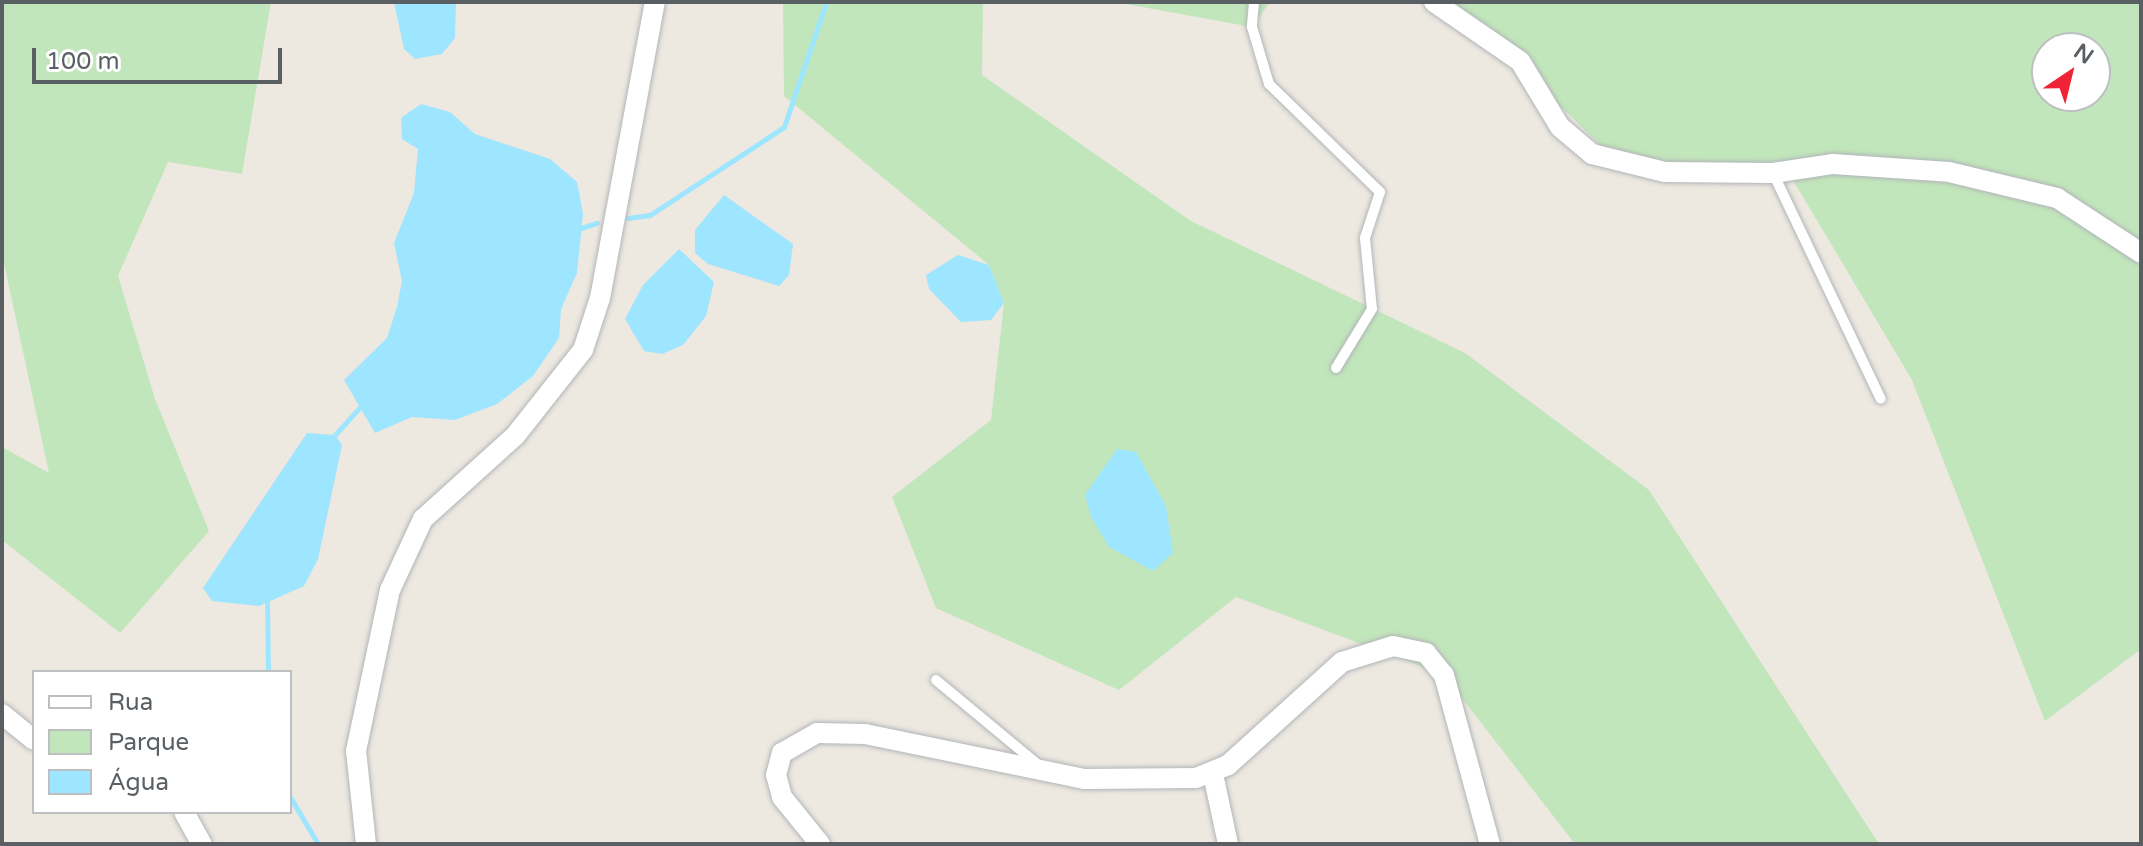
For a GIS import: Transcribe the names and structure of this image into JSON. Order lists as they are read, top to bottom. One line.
{"legend":["Rua","Parque","Água"],"scale_bar":"100 m","north":"top right"}
